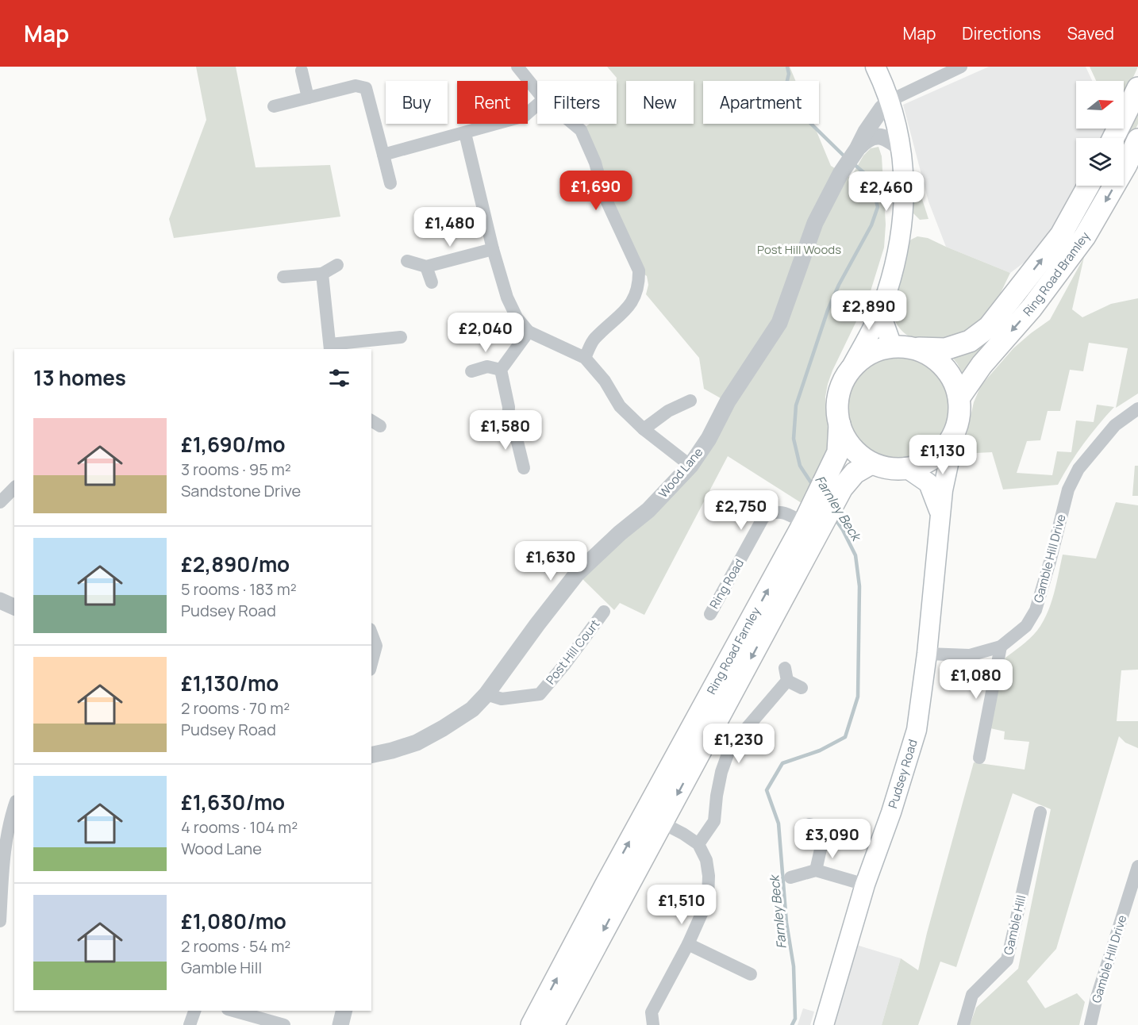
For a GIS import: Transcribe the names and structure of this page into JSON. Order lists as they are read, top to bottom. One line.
{"streets":{"highway":["Ring Road Bramley","Ring Road Farnley"],"main road":["Pudsey Road"],"street":["Wood Lane","Gamble Hill Drive","Ring Road","Post Hill Court","Gamble Hill"]},"crossings":[["Ring Road Bramley","Ring Road Farnley"],["Ring Road Bramley","Pudsey Road"],["Wood Lane","Post Hill Court"],["Gamble Hill Drive","Pudsey Road"],["Ring Road","Ring Road Farnley"],["Ring Road Farnley","Pudsey Road"]],"water":["Farnley Beck"],"parks":["Post Hill Woods"],"north":"right","page":{"header":"Map","nav":["Map","Directions","Saved"],"chip":["Buy","Rent","Filters","New","Apartment"],"price":["£1,690","£2,460","£1,480","£2,890","£2,040","£1,580","£1,130","£2,750","£1,630","£1,080","£1,230","£3,090","£1,510"],"heading":"13 homes","list":[{"name":"£1,690/mo","note":"3 rooms · 95 m² · Sandstone Drive"},{"name":"£2,890/mo","note":"5 rooms · 183 m² · Pudsey Road"},{"name":"£1,130/mo","note":"2 rooms · 70 m² · Pudsey Road"},{"name":"£1,630/mo","note":"4 rooms · 104 m² · Wood Lane"},{"name":"£1,080/mo","note":"2 rooms · 54 m² · Gamble Hill"}]}}
